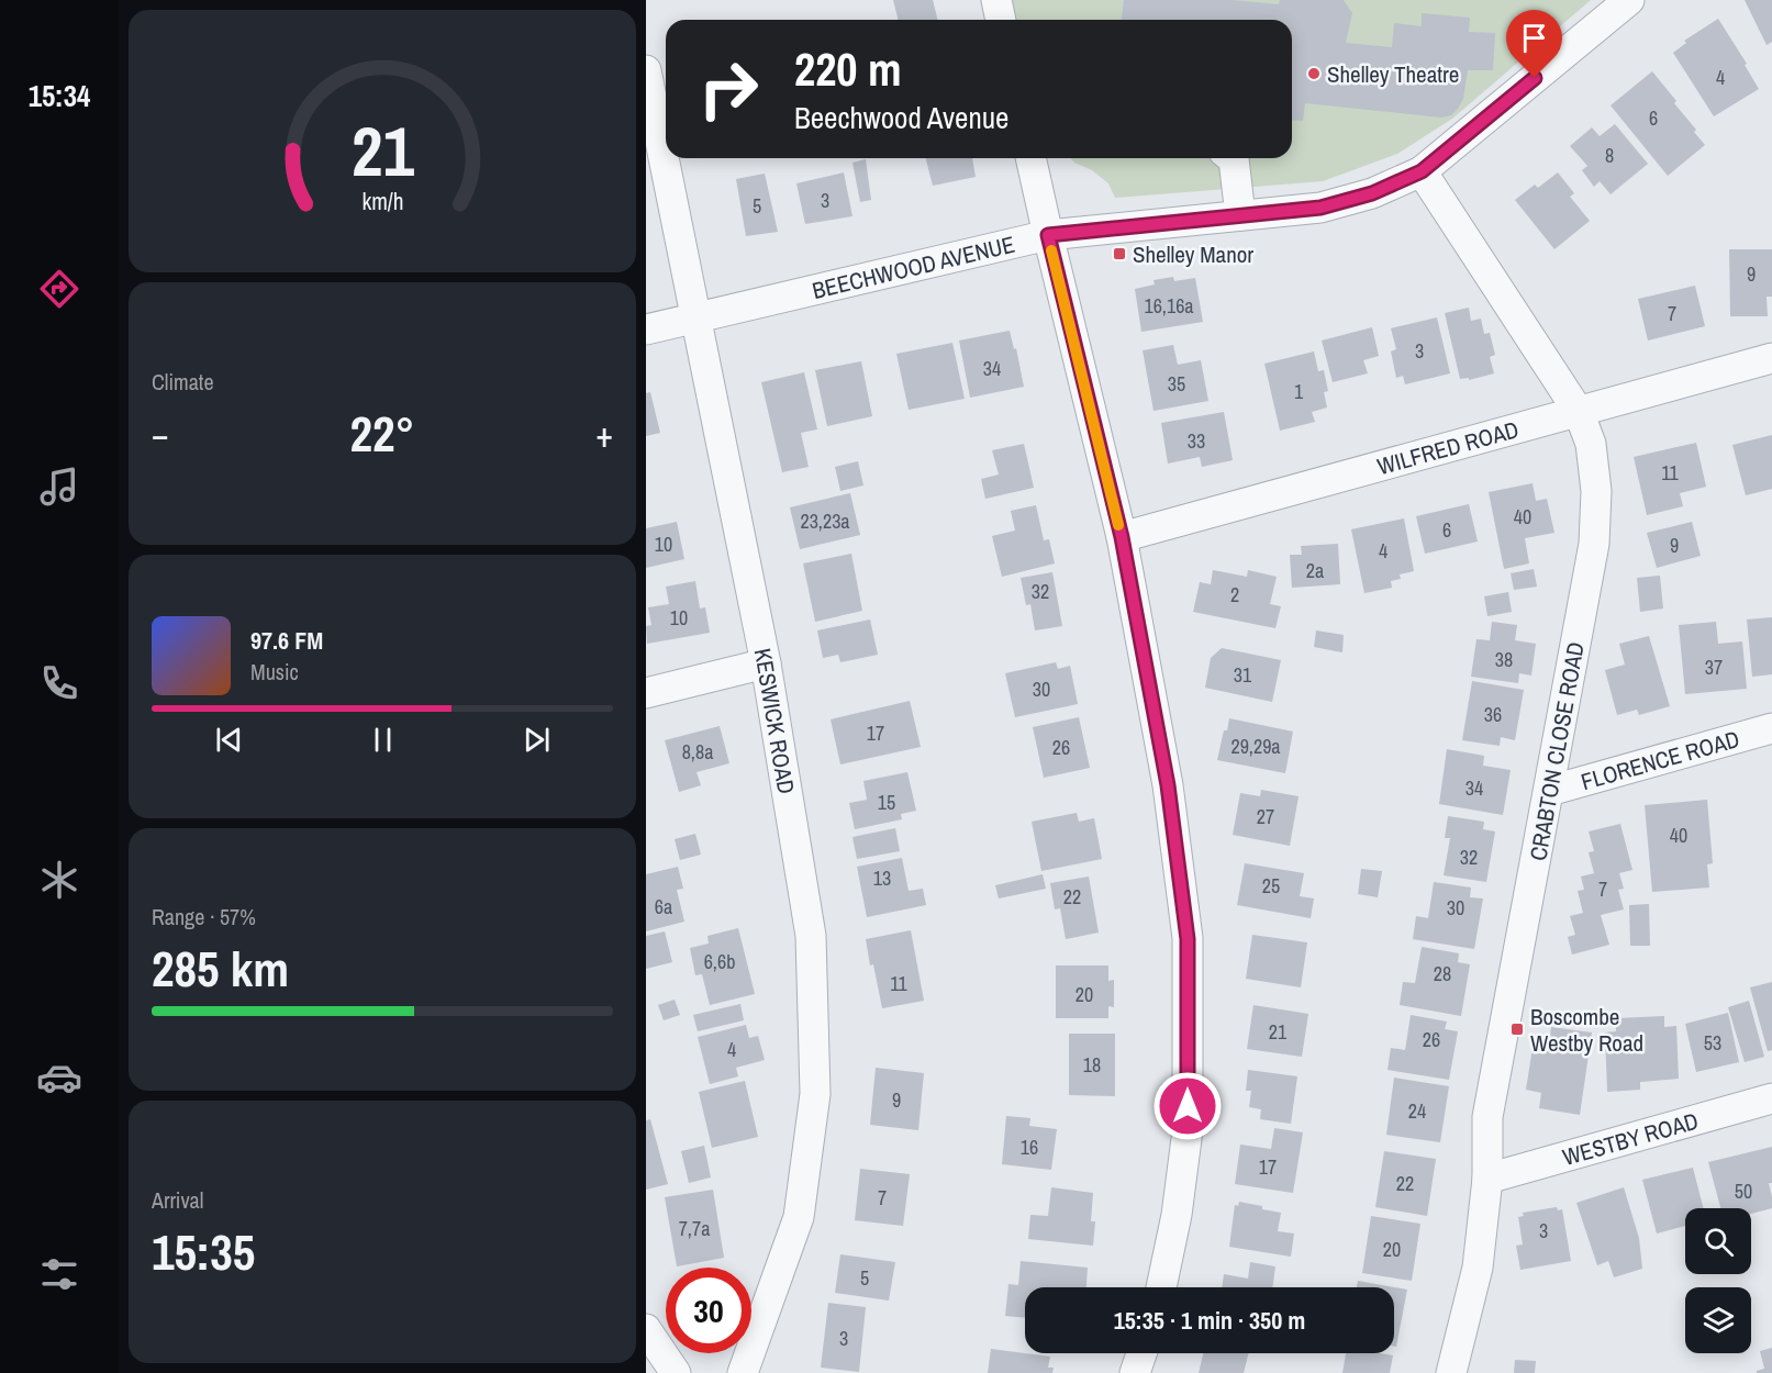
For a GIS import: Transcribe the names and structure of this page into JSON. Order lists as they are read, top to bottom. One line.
{"streets":{"street":["BEECHWOOD AVENUE","WILFRED ROAD","KESWICK ROAD","CRABTON CLOSE ROAD","FLORENCE ROAD","WESTBY ROAD"]},"crossings":[["BEECHWOOD AVENUE","KESWICK ROAD"],["BEECHWOOD AVENUE","CRABTON CLOSE ROAD"],["WILFRED ROAD","CRABTON CLOSE ROAD"],["CRABTON CLOSE ROAD","FLORENCE ROAD"],["CRABTON CLOSE ROAD","WESTBY ROAD"]],"places":{"other":["Shelley Theatre"],"transit":["Shelley Manor","Boscombe Westby Road"]},"house_numbers":["4","6","8","3","5","9","16,16a","7","3","34","35","1","33","11","40","23,23a","6","10","9","4","2a","32","2","10","38","37","31","30","36","17","29,29a","26","8,8a","34","15","27","40","32","13","25","7","22","6a","30","6,6b","28","11","20","21","26","53","4","18","9","24","16","17","22","50","7","7,7a","3","20","5","3"],"page":{"tabs":"15:34","turn":["220 m","Beechwood Avenue"],"tile":["Climate",["Range · 57%","285 km"],["Arrival","15:35"]],"heat":["−","22°","+"],"song":["97.6 FM","Music"],"limit":"30","trip":"15:35 · 1 min · 350 m","gauge":["21","km/h"]}}
